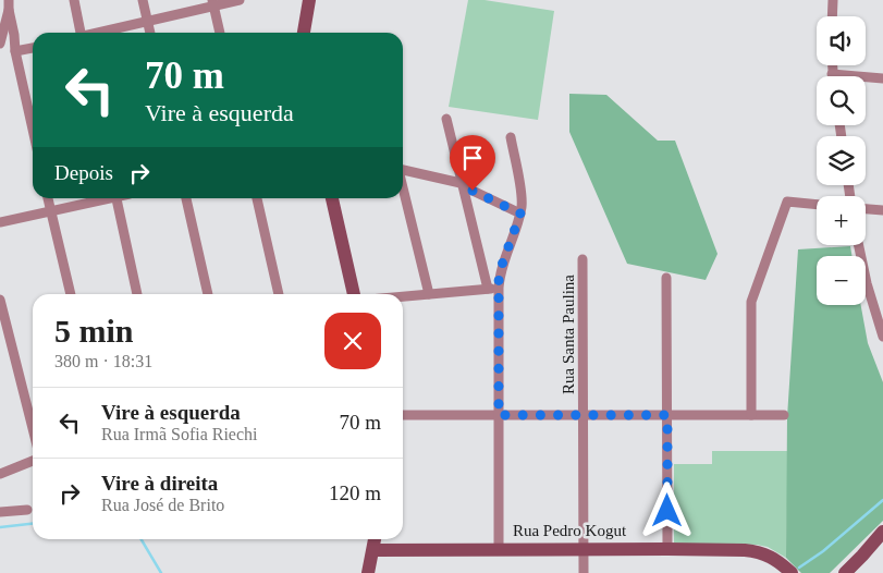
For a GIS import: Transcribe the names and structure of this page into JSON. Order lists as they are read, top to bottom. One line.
{"streets":{"street":["Rua Santa Paulina","Rua Pedro Kogut"]},"crossings":[["Rua Santa Paulina","Rua Pedro Kogut"]],"page":{"map_buttons":["+","−"],"turn":["70 m","Vire à esquerda"],"then":"Depois","heading":["5 min","380 m · 18:31"],"list":[{"name":"Vire à esquerda","note":"Rua Irmã Sofia Riechi","value":"70 m"},{"name":"Vire à direita","note":"Rua José de Brito","value":"120 m"}]}}
